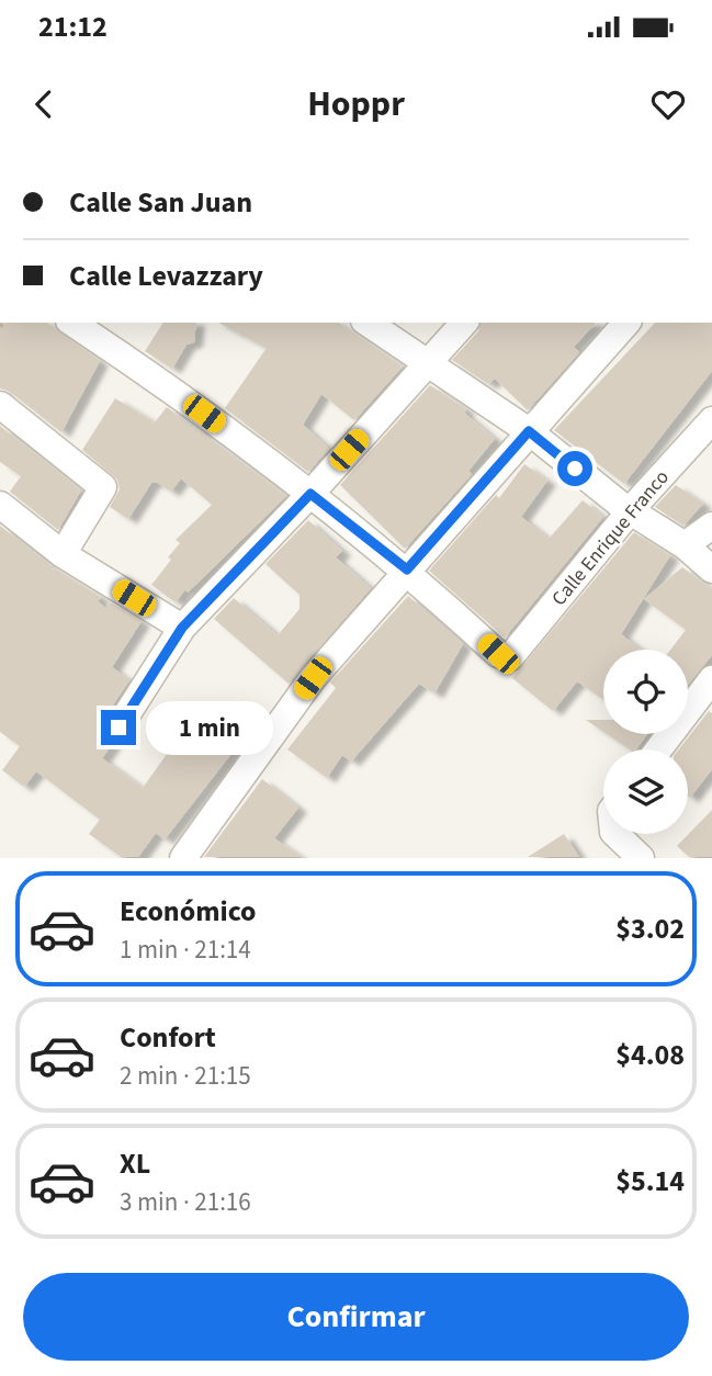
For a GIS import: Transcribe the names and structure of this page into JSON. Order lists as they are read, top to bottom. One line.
{"streets":{"street":["Calle Enrique Franco"]},"page":{"status":"21:12","header":"Hoppr","banner":["Calle San Juan","Calle Levazzary"],"bubble":"1 min","list":[{"name":"Económico","note":"1 min · 21:14","value":"$3.02"},{"name":"Confort","note":"2 min · 21:15","value":"$4.08"},{"name":"XL","note":"3 min · 21:16","value":"$5.14"}],"buttons":"Confirmar"}}
